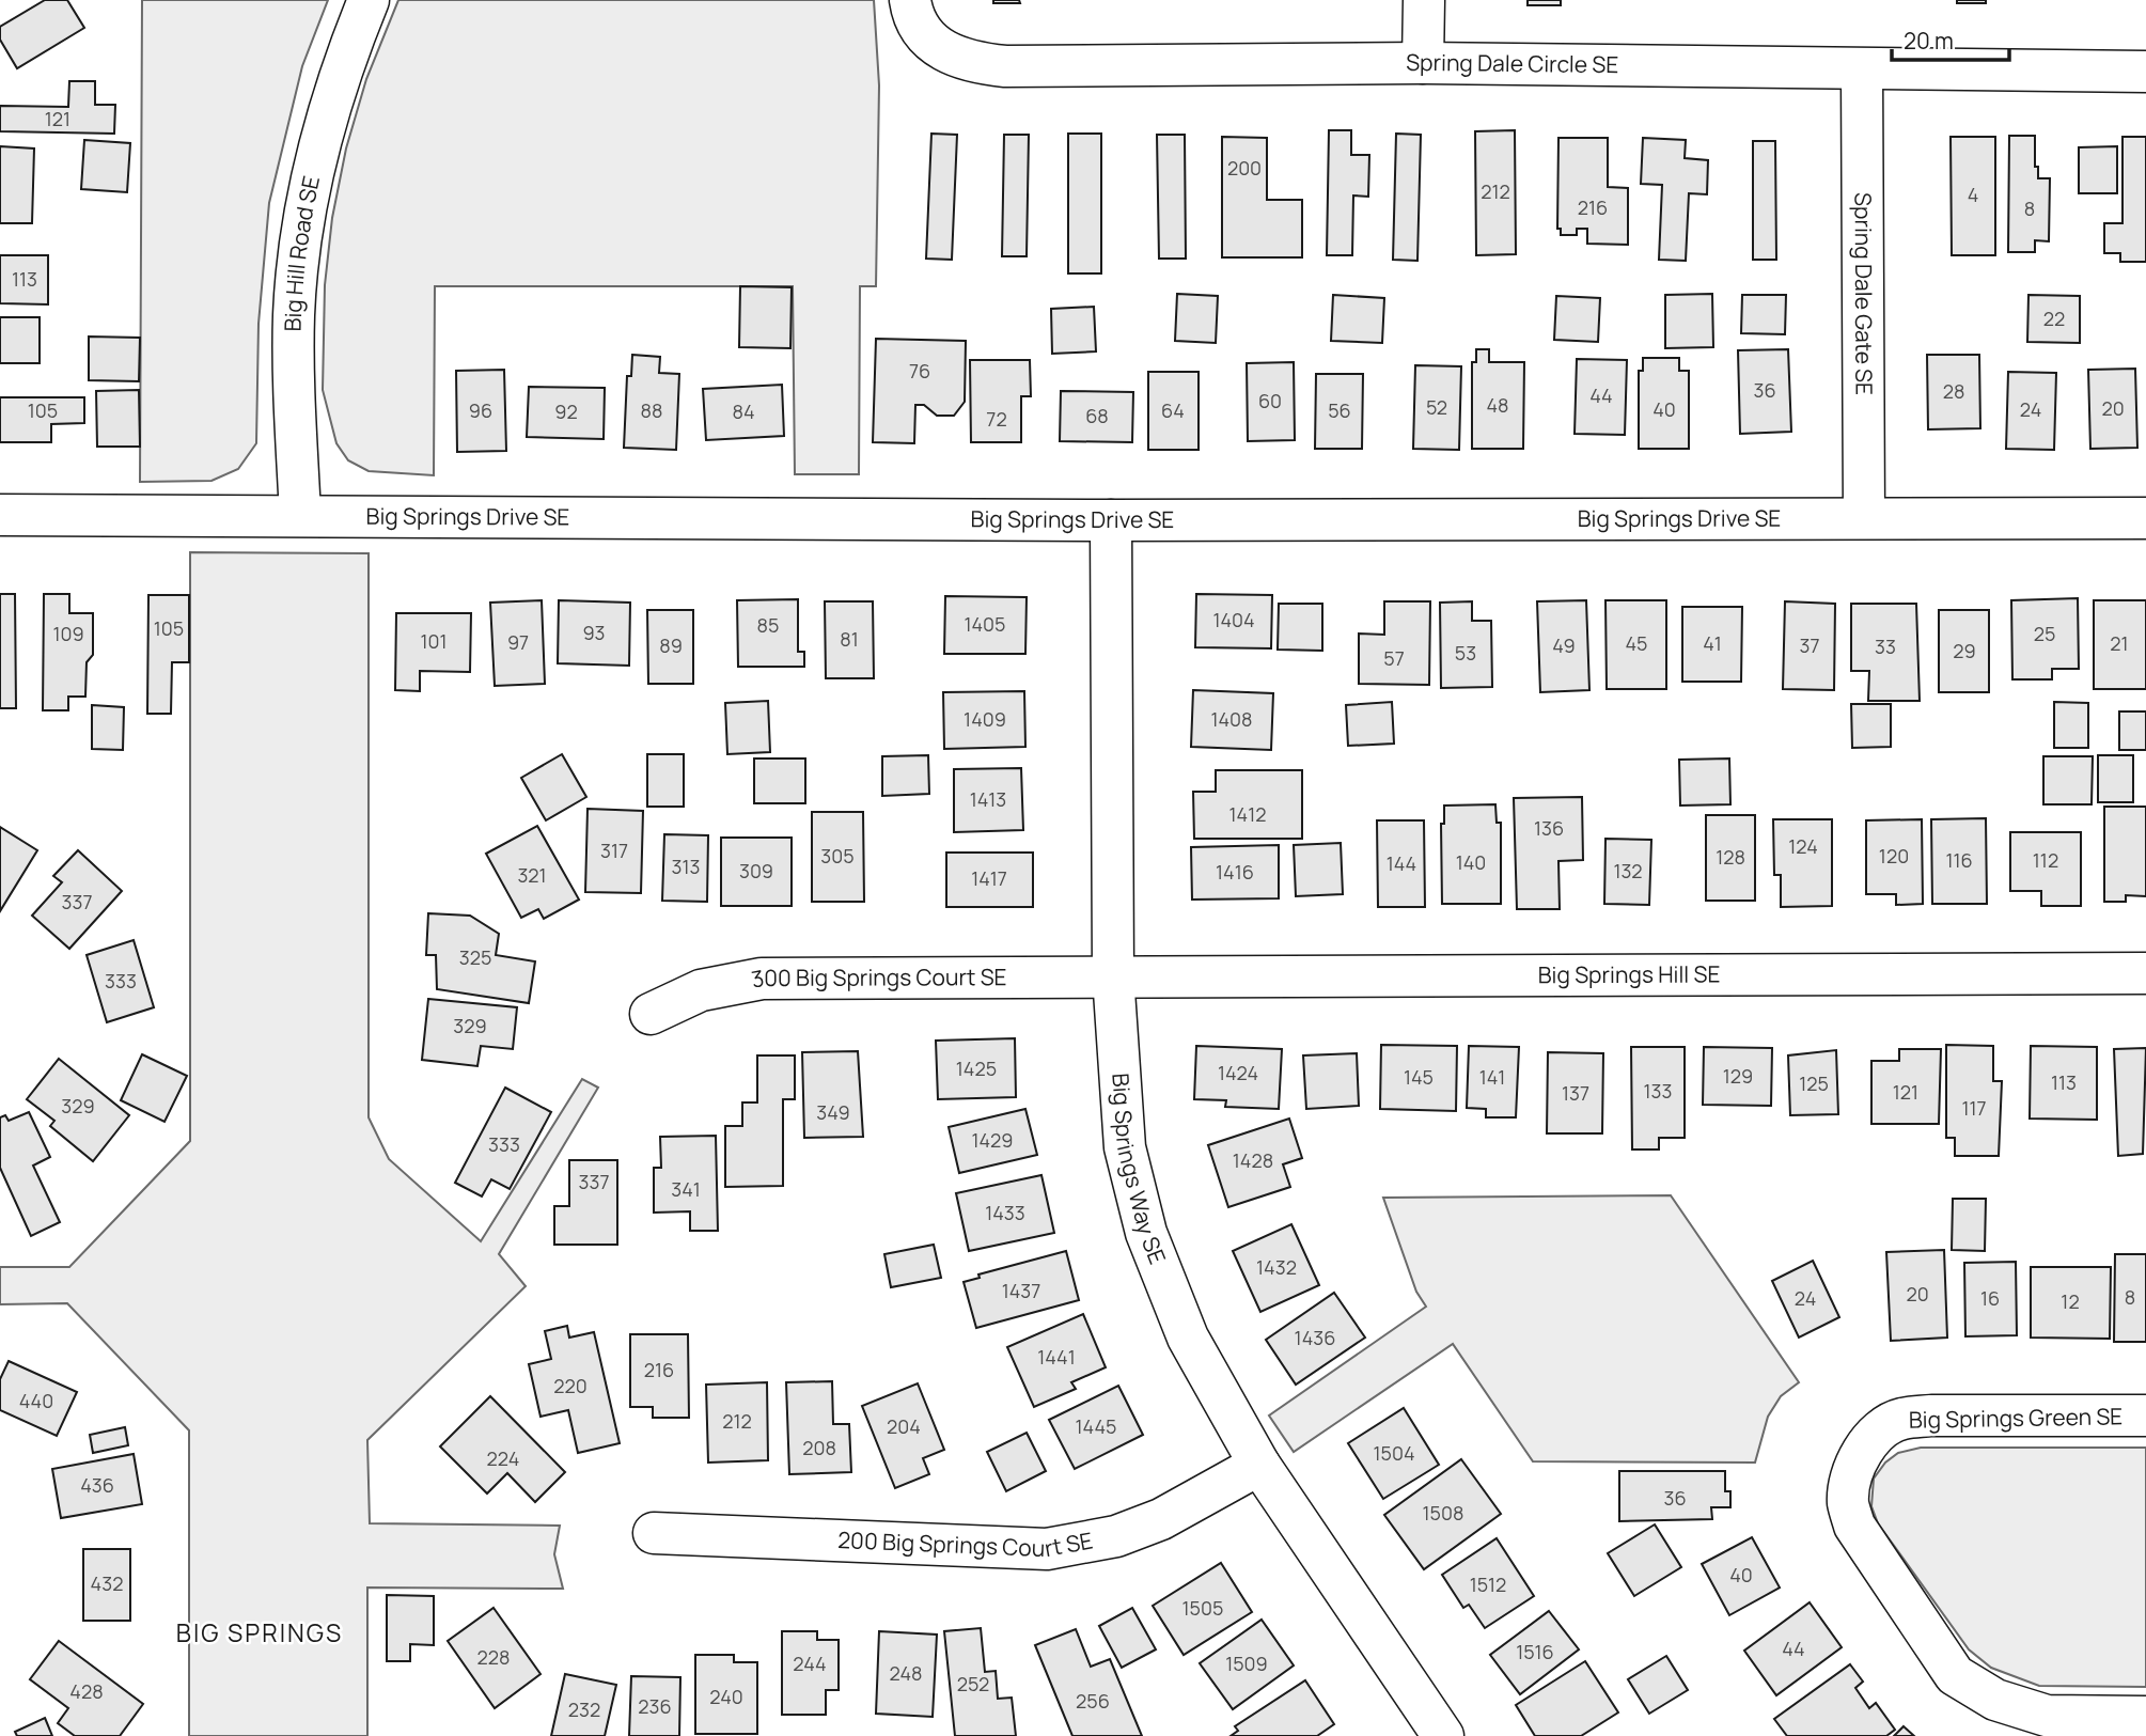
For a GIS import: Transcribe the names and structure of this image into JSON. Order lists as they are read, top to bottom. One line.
{"streets":{"street":["Spring Dale Circle SE","Big Hill Road SE","Spring Dale Gate SE","Big Springs Drive SE","Big Springs Hill SE","300 Big Springs Court SE","Big Springs Way SE","Big Springs Green SE","200 Big Springs Court SE"]},"crossings":[["Spring Dale Circle SE","Spring Dale Gate SE"],["Big Hill Road SE","Big Springs Drive SE"],["Spring Dale Gate SE","Big Springs Drive SE"],["Big Springs Drive SE","Big Springs Way SE"],["Big Springs Hill SE","300 Big Springs Court SE"],["Big Springs Hill SE","Big Springs Way SE"],["300 Big Springs Court SE","Big Springs Way SE"],["Big Springs Way SE","200 Big Springs Court SE"]],"districts":["BIG SPRINGS"],"house_numbers":["121","200","212","4","216","8","113","22","76","36","28","44","60","48","52","20","40","24","105","96","88","64","56","92","84","68","72","1404","1405","85","105","93","109","25","81","101","97","45","41","21","89","49","37","33","29","53","57","1409","1408","1413","1412","136","124","317","305","120","128","116","112","140","144","313","309","132","1416","321","1417","337","325","333","329","1425","1424","129","145","141","113","125","133","121","137","329","117","349","1429","333","1428","337","341","1433","1432","1437","20","8","24","16","12","1436","1441","216","220","440","212","204","1445","208","1504","224","436","36","1508","40","432","1512","1505","44","1516","228","244","1509","248","252","428","240","256","236","232"],"scale_bar":"20 m"}
